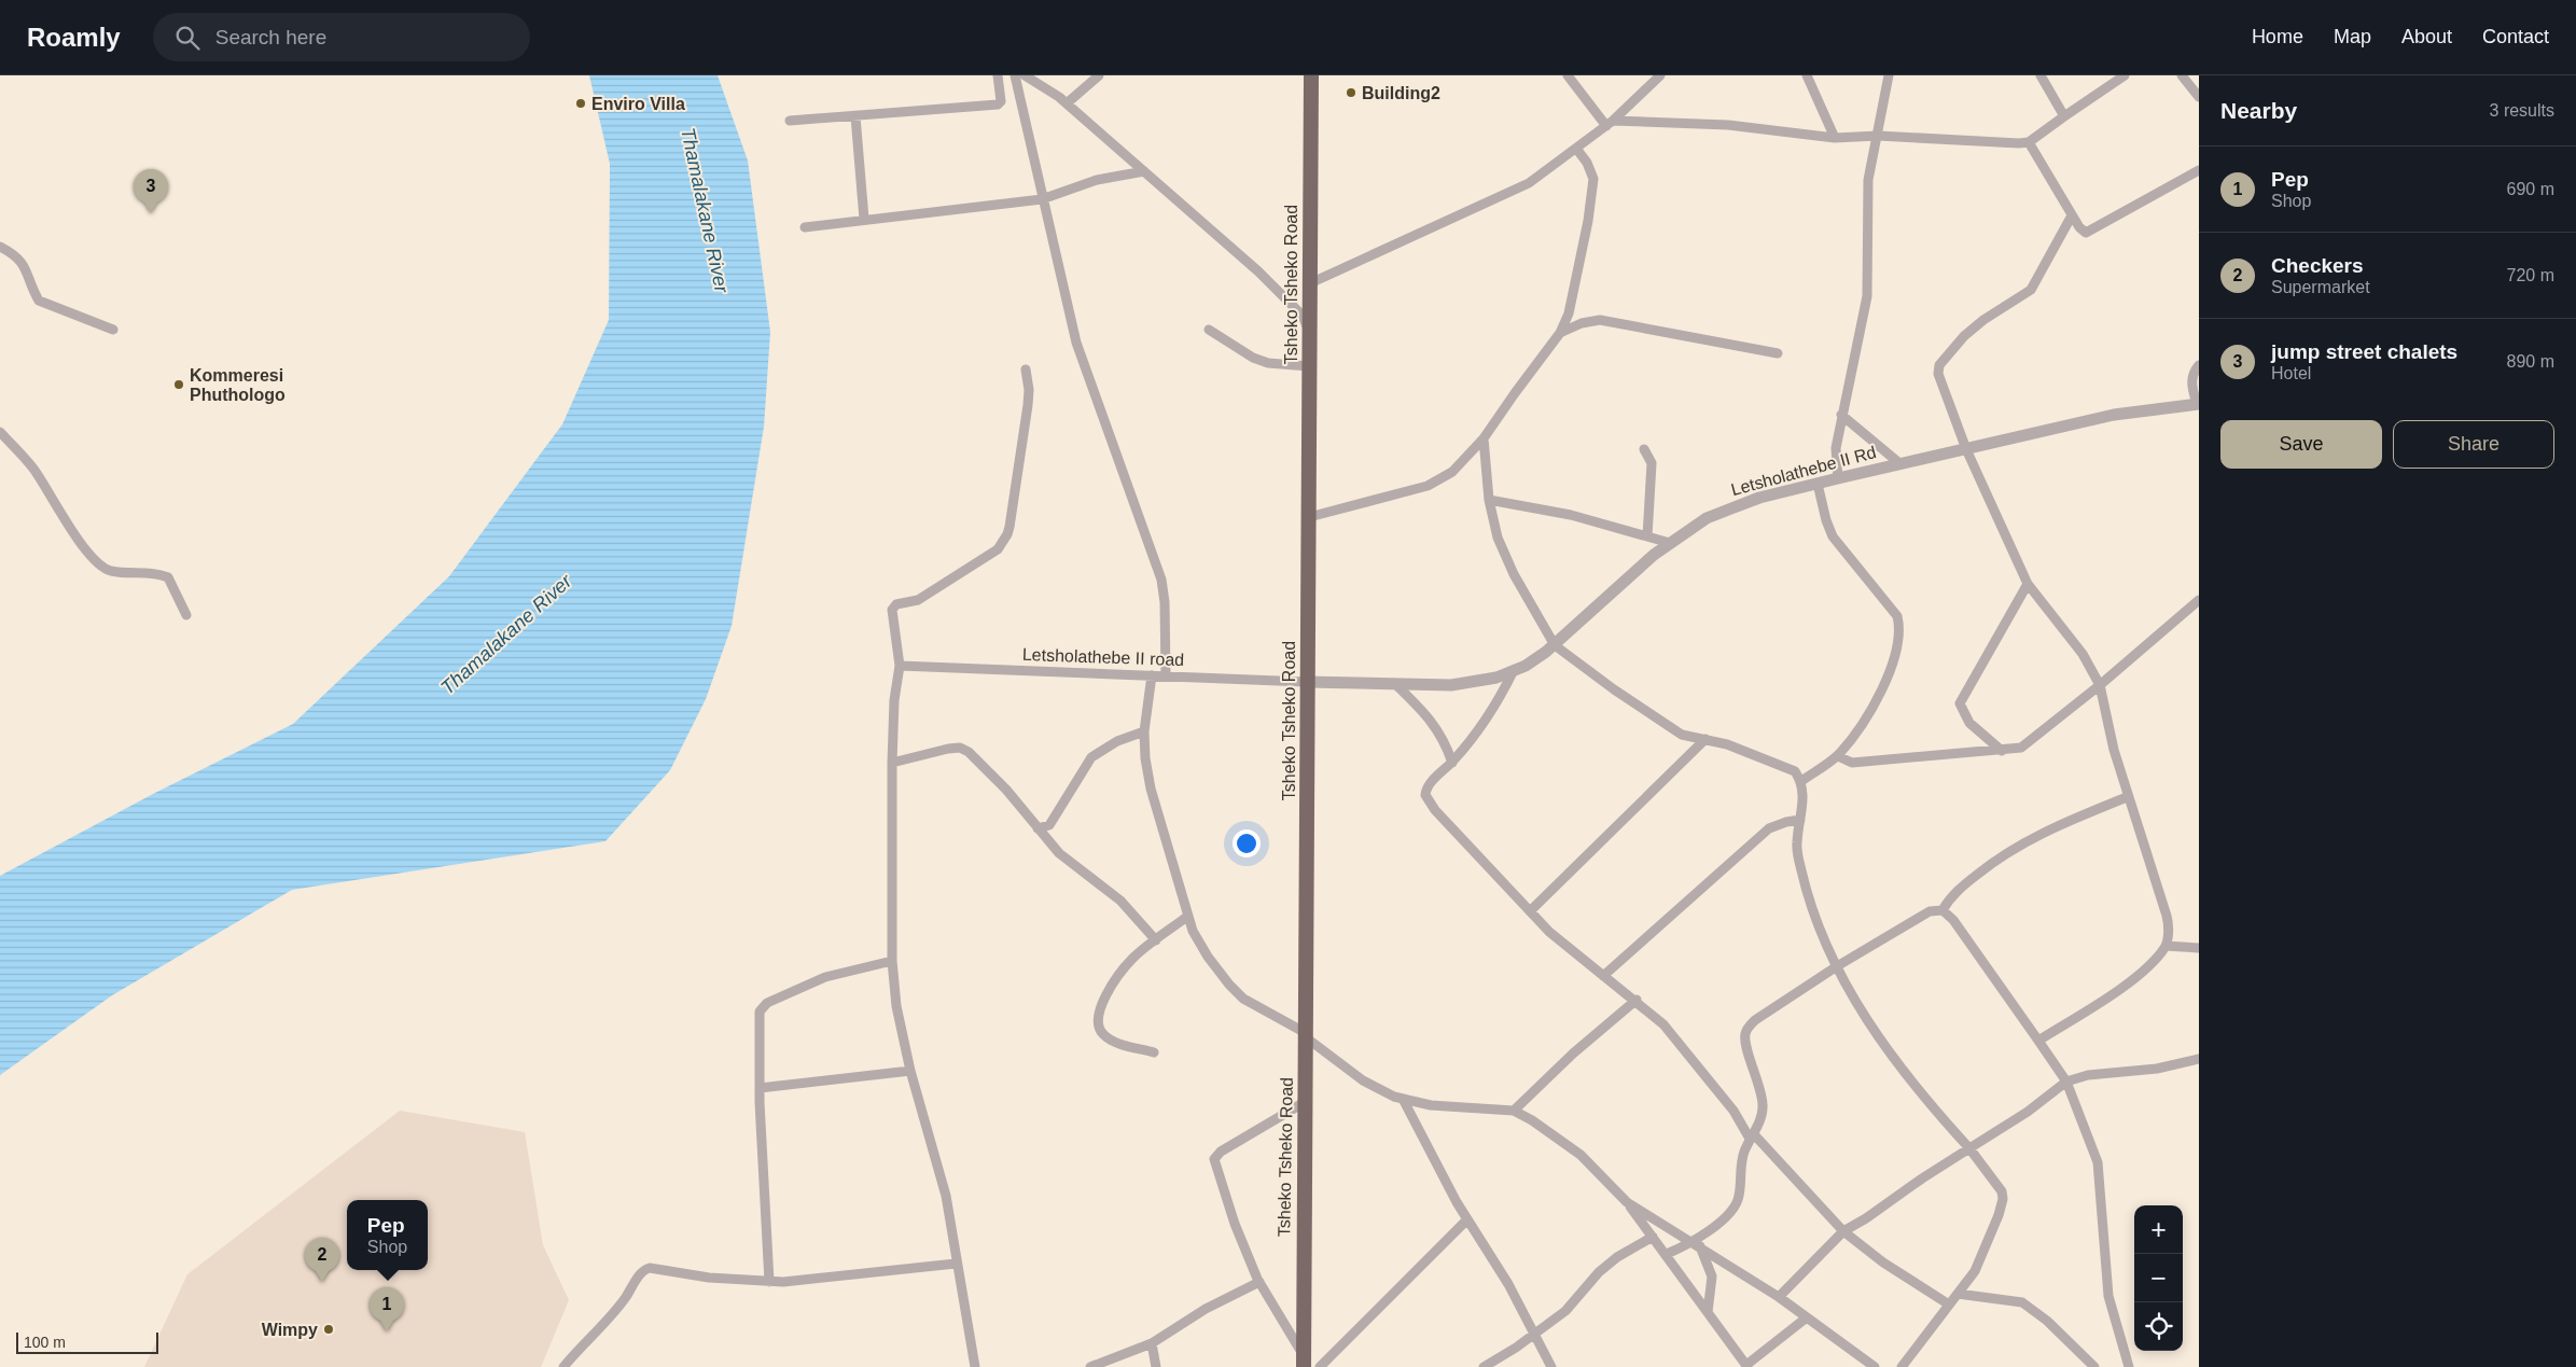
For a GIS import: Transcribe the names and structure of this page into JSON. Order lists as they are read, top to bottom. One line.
{"streets":{"highway":["Tsheko Tsheko Road"],"street":["Letsholathebe II Rd","Letsholathebe II road"]},"crossings":[["Tsheko Tsheko Road","Letsholathebe II Rd"],["Tsheko Tsheko Road","Letsholathebe II road"],["Letsholathebe II Rd","Letsholathebe II road"]],"water":["Thamalakane River"],"places":["Building2","Enviro Villa","Kommeresi Phuthologo","Wimpy"],"scale_bar":"100 m","page":{"header":"Roamly","search":"Search here","nav":["Home","Map","About","Contact"],"heading":["Nearby","3 results"],"list":[{"mark":"1","name":"Pep","note":"Shop","value":"690 m"},{"mark":"2","name":"Checkers","note":"Supermarket","value":"720 m"},{"mark":"3","name":"jump street chalets","note":"Hotel","value":"890 m"}],"pins":["3","2","1"],"buttons":["Save","Share"],"popup":["Pep","Shop"],"map_buttons":["+","−"],"scale":"100 m"}}
